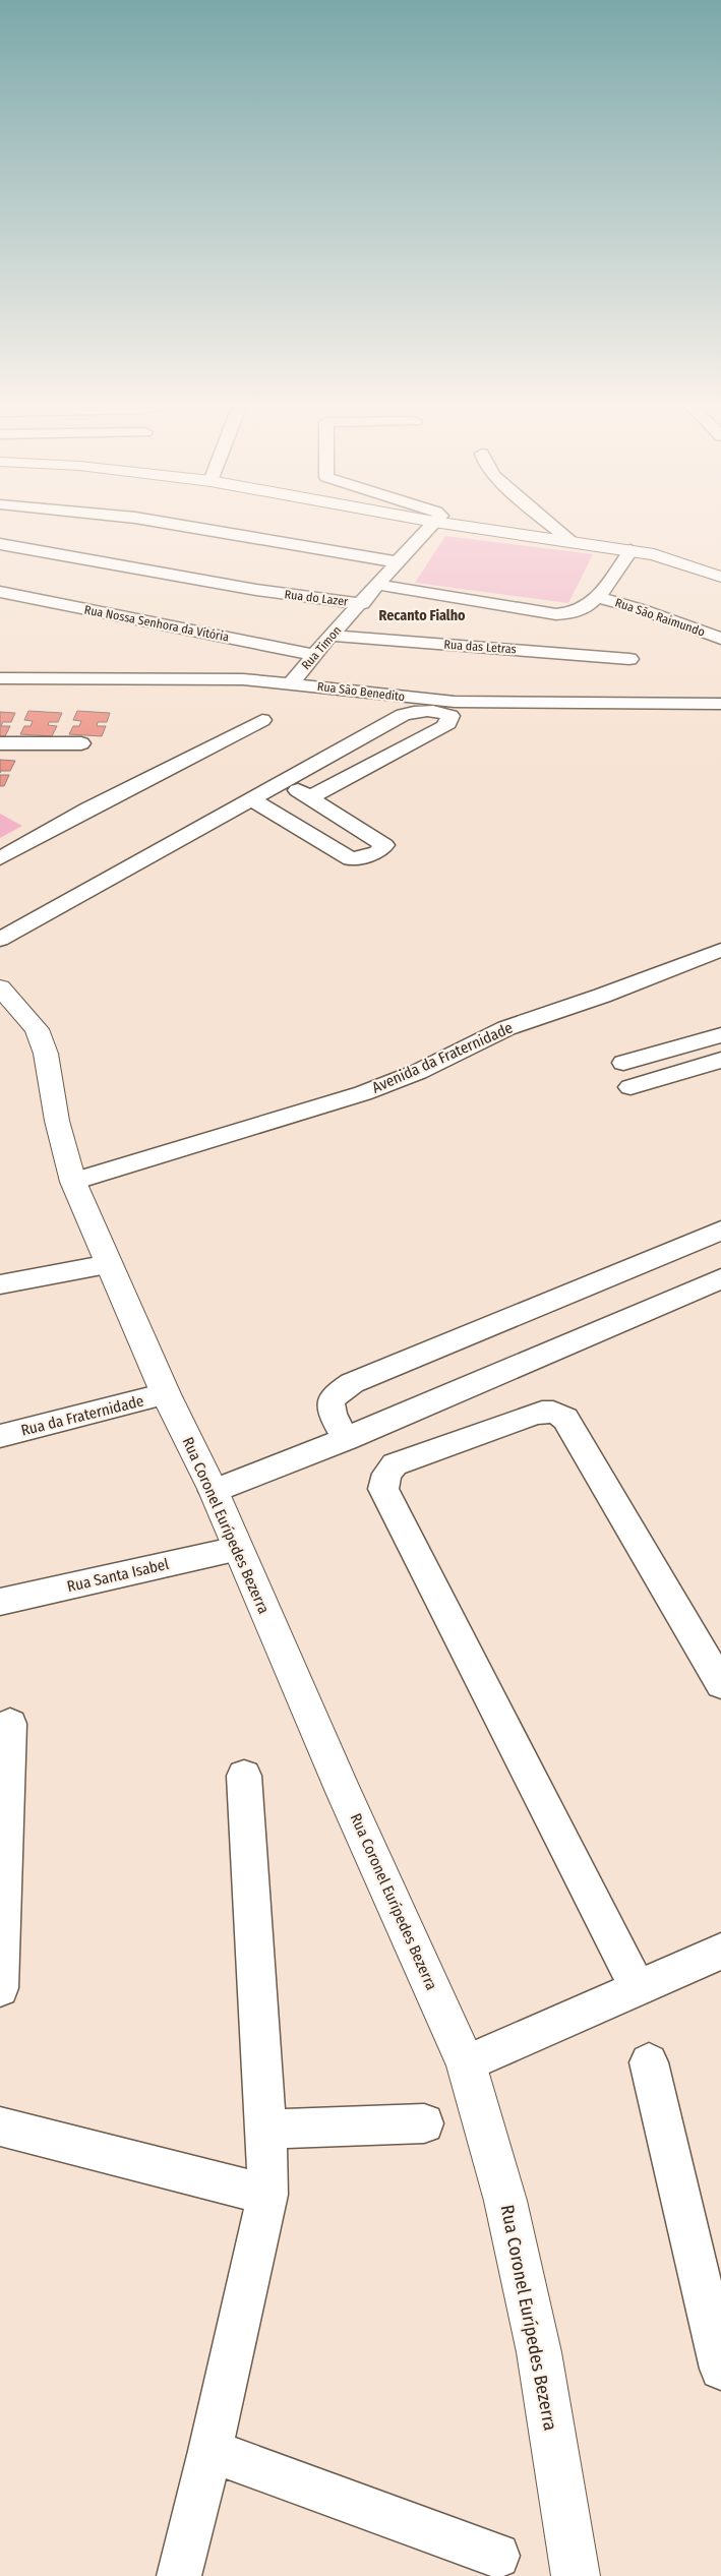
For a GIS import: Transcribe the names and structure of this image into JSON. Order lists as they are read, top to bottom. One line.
{"streets":{"street":["Rua do Lazer","Rua São Raimundo","Rua Nossa Senhora da Vitória","Rua das Letras","Rua Timon","Rua São Benedito","Avenida da Fraternidade","Rua da Fraternidade","Rua Coronel Eurípedes Bezerra","Rua Santa Isabel"]},"crossings":[["Rua do Lazer","Rua Timon"],["Rua São Raimundo","Rua Timon"],["Rua Nossa Senhora da Vitória","Rua Timon"],["Rua das Letras","Rua Timon"],["Rua Timon","Rua São Benedito"],["Avenida da Fraternidade","Rua Coronel Eurípedes Bezerra"],["Rua da Fraternidade","Rua Coronel Eurípedes Bezerra"],["Rua Coronel Eurípedes Bezerra","Rua Santa Isabel"]],"districts":["Recanto Fialho"]}
